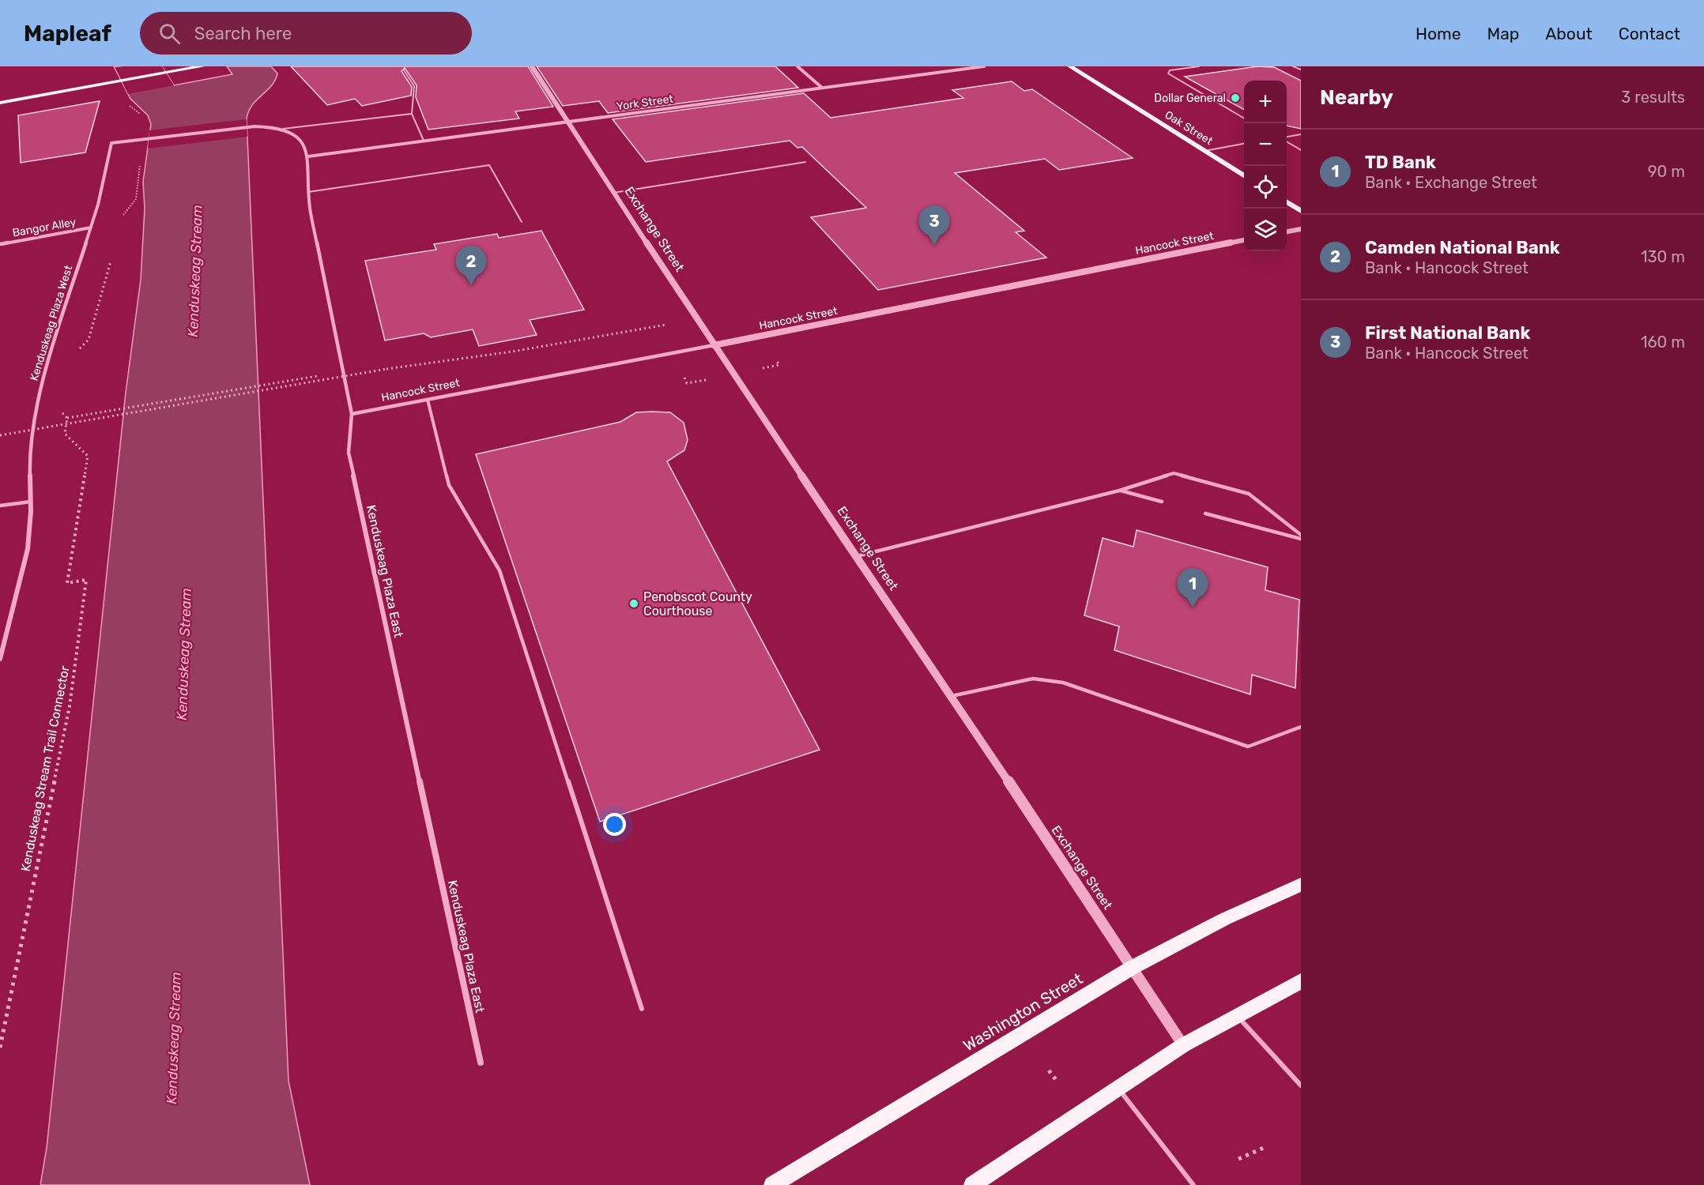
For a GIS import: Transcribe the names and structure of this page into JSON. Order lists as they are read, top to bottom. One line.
{"streets":{"main road":["Oak Street","Washington Street"],"street":["York Street","Bangor Alley","Exchange Street","Hancock Street","Kenduskeag Plaza West","Kenduskeag Plaza East"],"path":["Kenduskeag Stream Trail Connector"]},"crossings":[["York Street","Exchange Street"],["York Street","Kenduskeag Plaza East"],["Bangor Alley","Kenduskeag Plaza West"],["Exchange Street","Hancock Street"],["Exchange Street","Washington Street"],["Hancock Street","Kenduskeag Plaza East"]],"water":["Kenduskeag Stream"],"places":["Dollar General","Penobscot County Courthouse"],"page":{"header":"Mapleaf","search":"Search here","nav":["Home","Map","About","Contact"],"heading":["Nearby","3 results"],"map_buttons":["+","−"],"list":[{"mark":"1","name":"TD Bank","note":"Bank · Exchange Street","value":"90 m"},{"mark":"2","name":"Camden National Bank","note":"Bank · Hancock Street","value":"130 m"},{"mark":"3","name":"First National Bank","note":"Bank · Hancock Street","value":"160 m"}],"pins":["3","2","1"]}}
